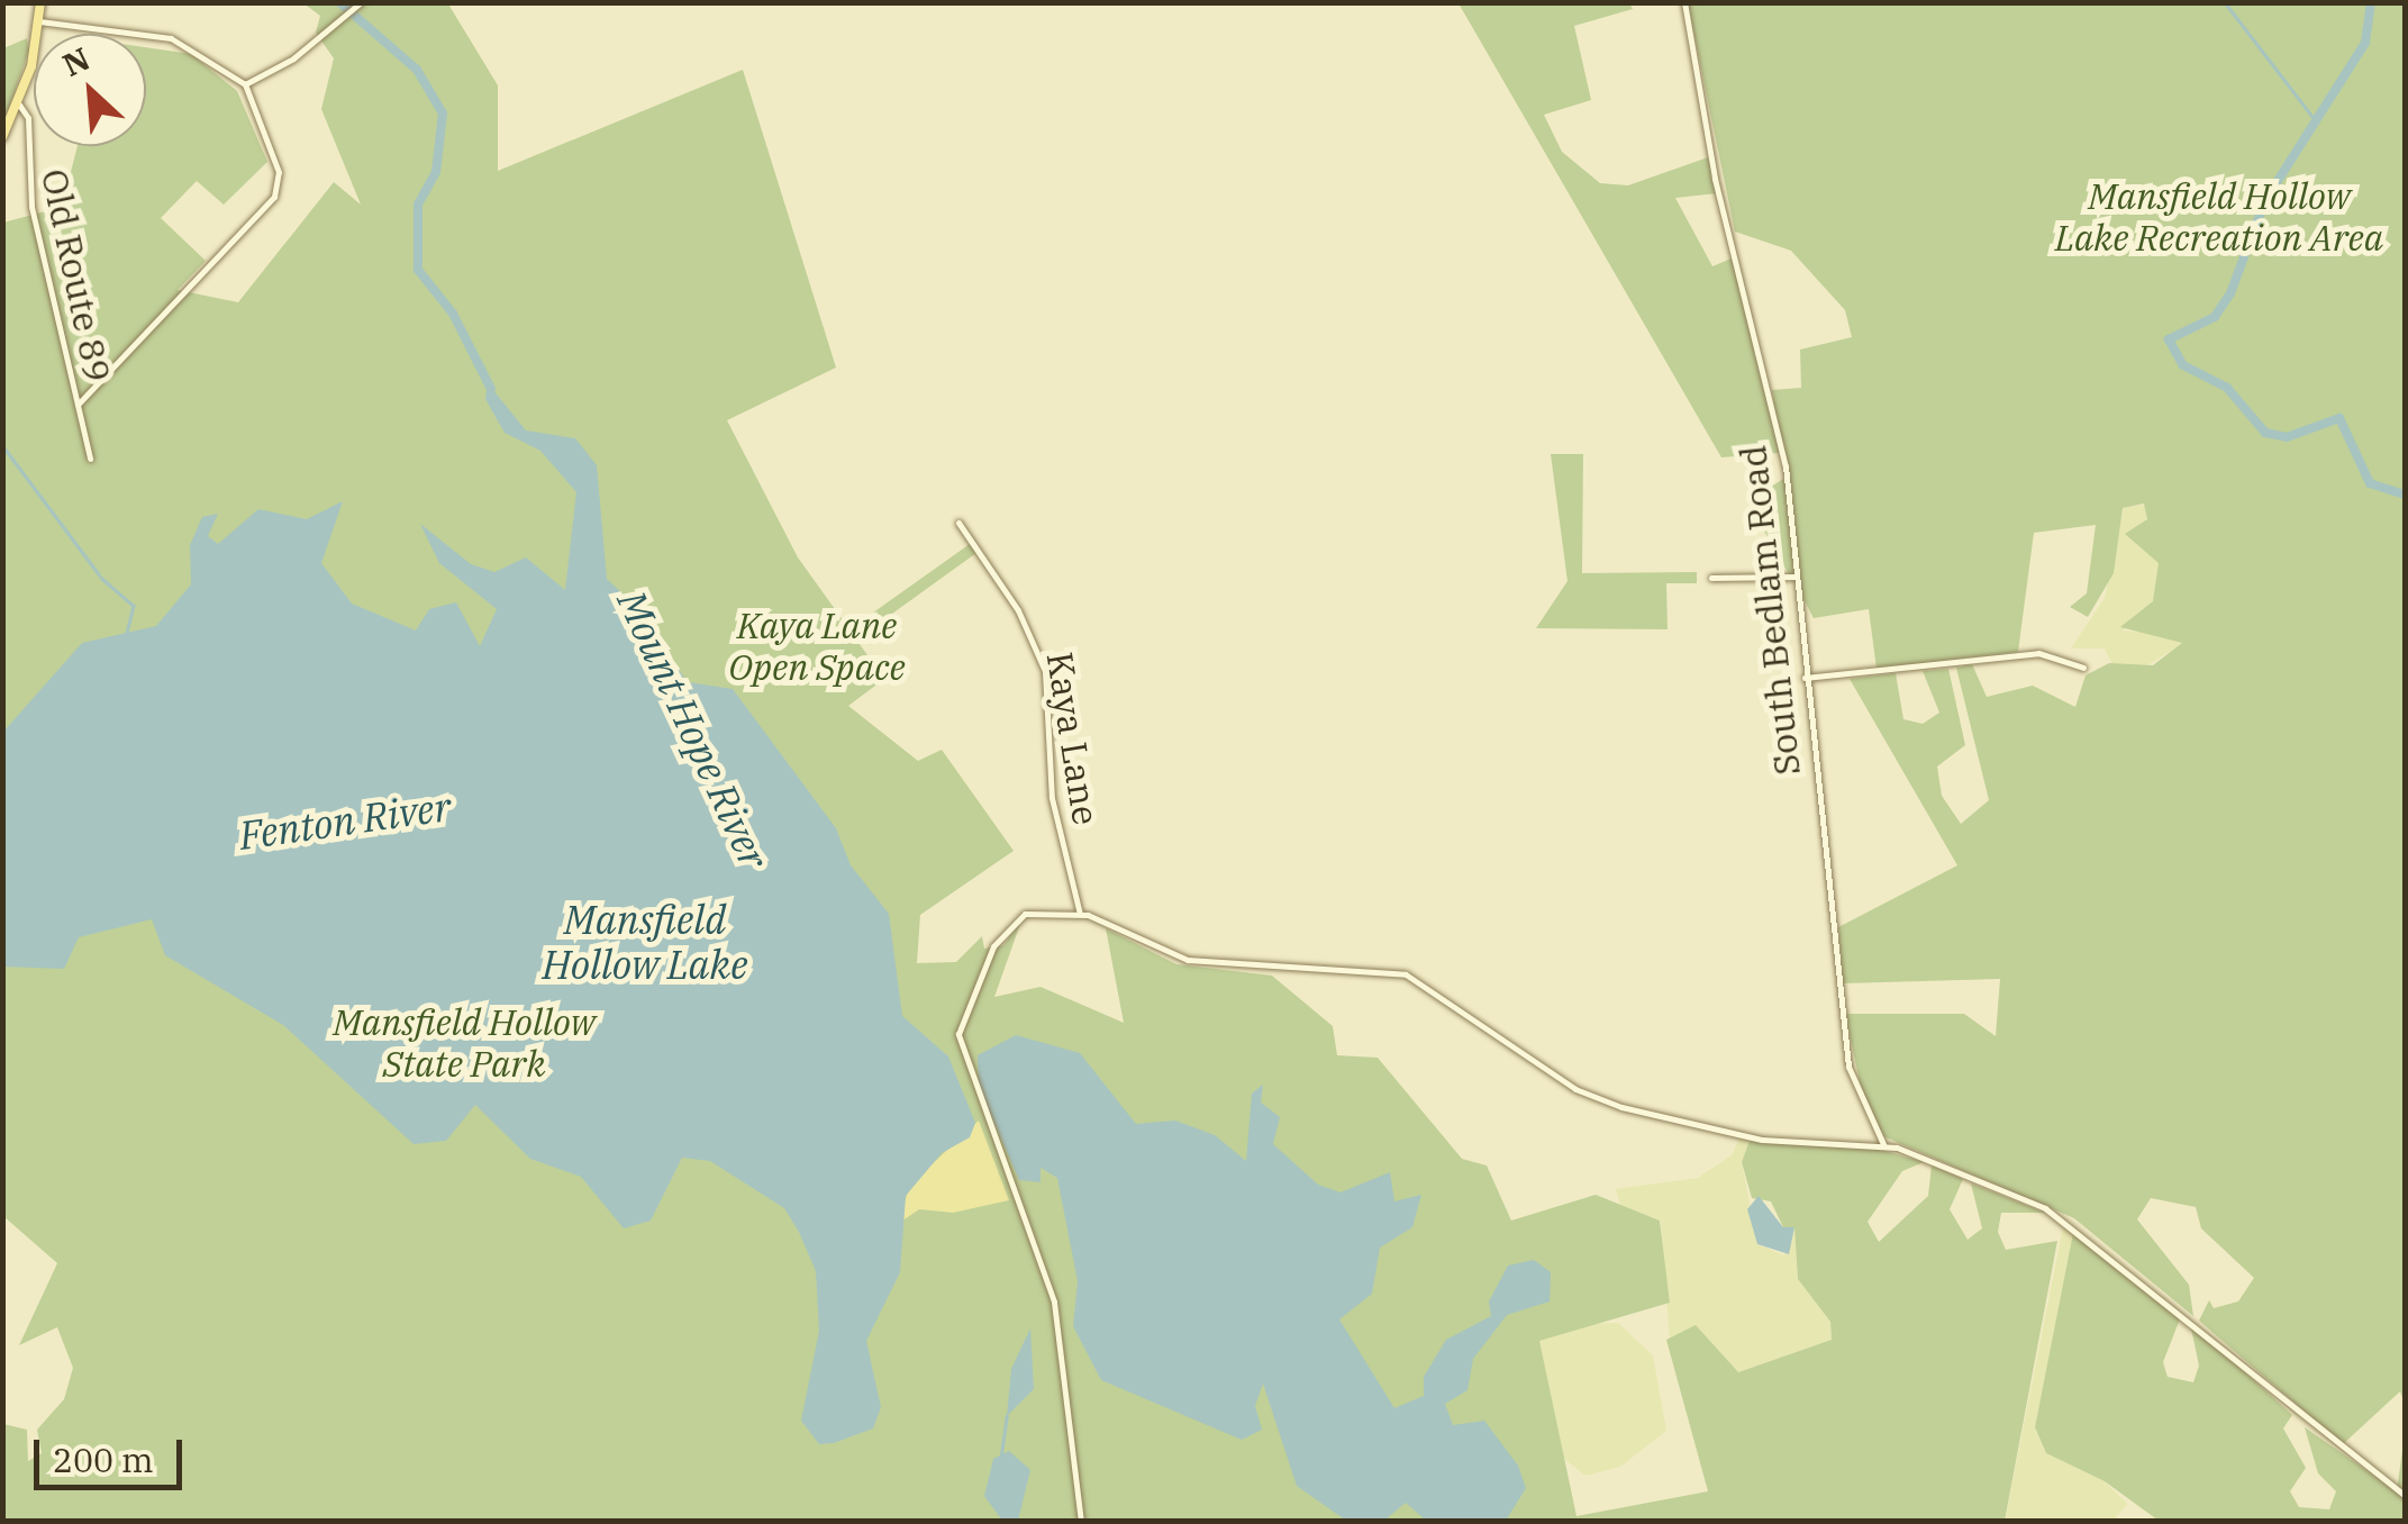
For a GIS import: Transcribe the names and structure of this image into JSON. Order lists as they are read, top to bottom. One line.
{"streets":{"street":["Old Route 89","South Bedlam Road","Kaya Lane"]},"water":["Mount Hope River","Fenton River","Mansfield Hollow Lake"],"parks":["Mansfield Hollow Lake Recreation Area","Kaya Lane Open Space","Mansfield Hollow State Park"],"scale_bar":"200 m","north":"top left"}
